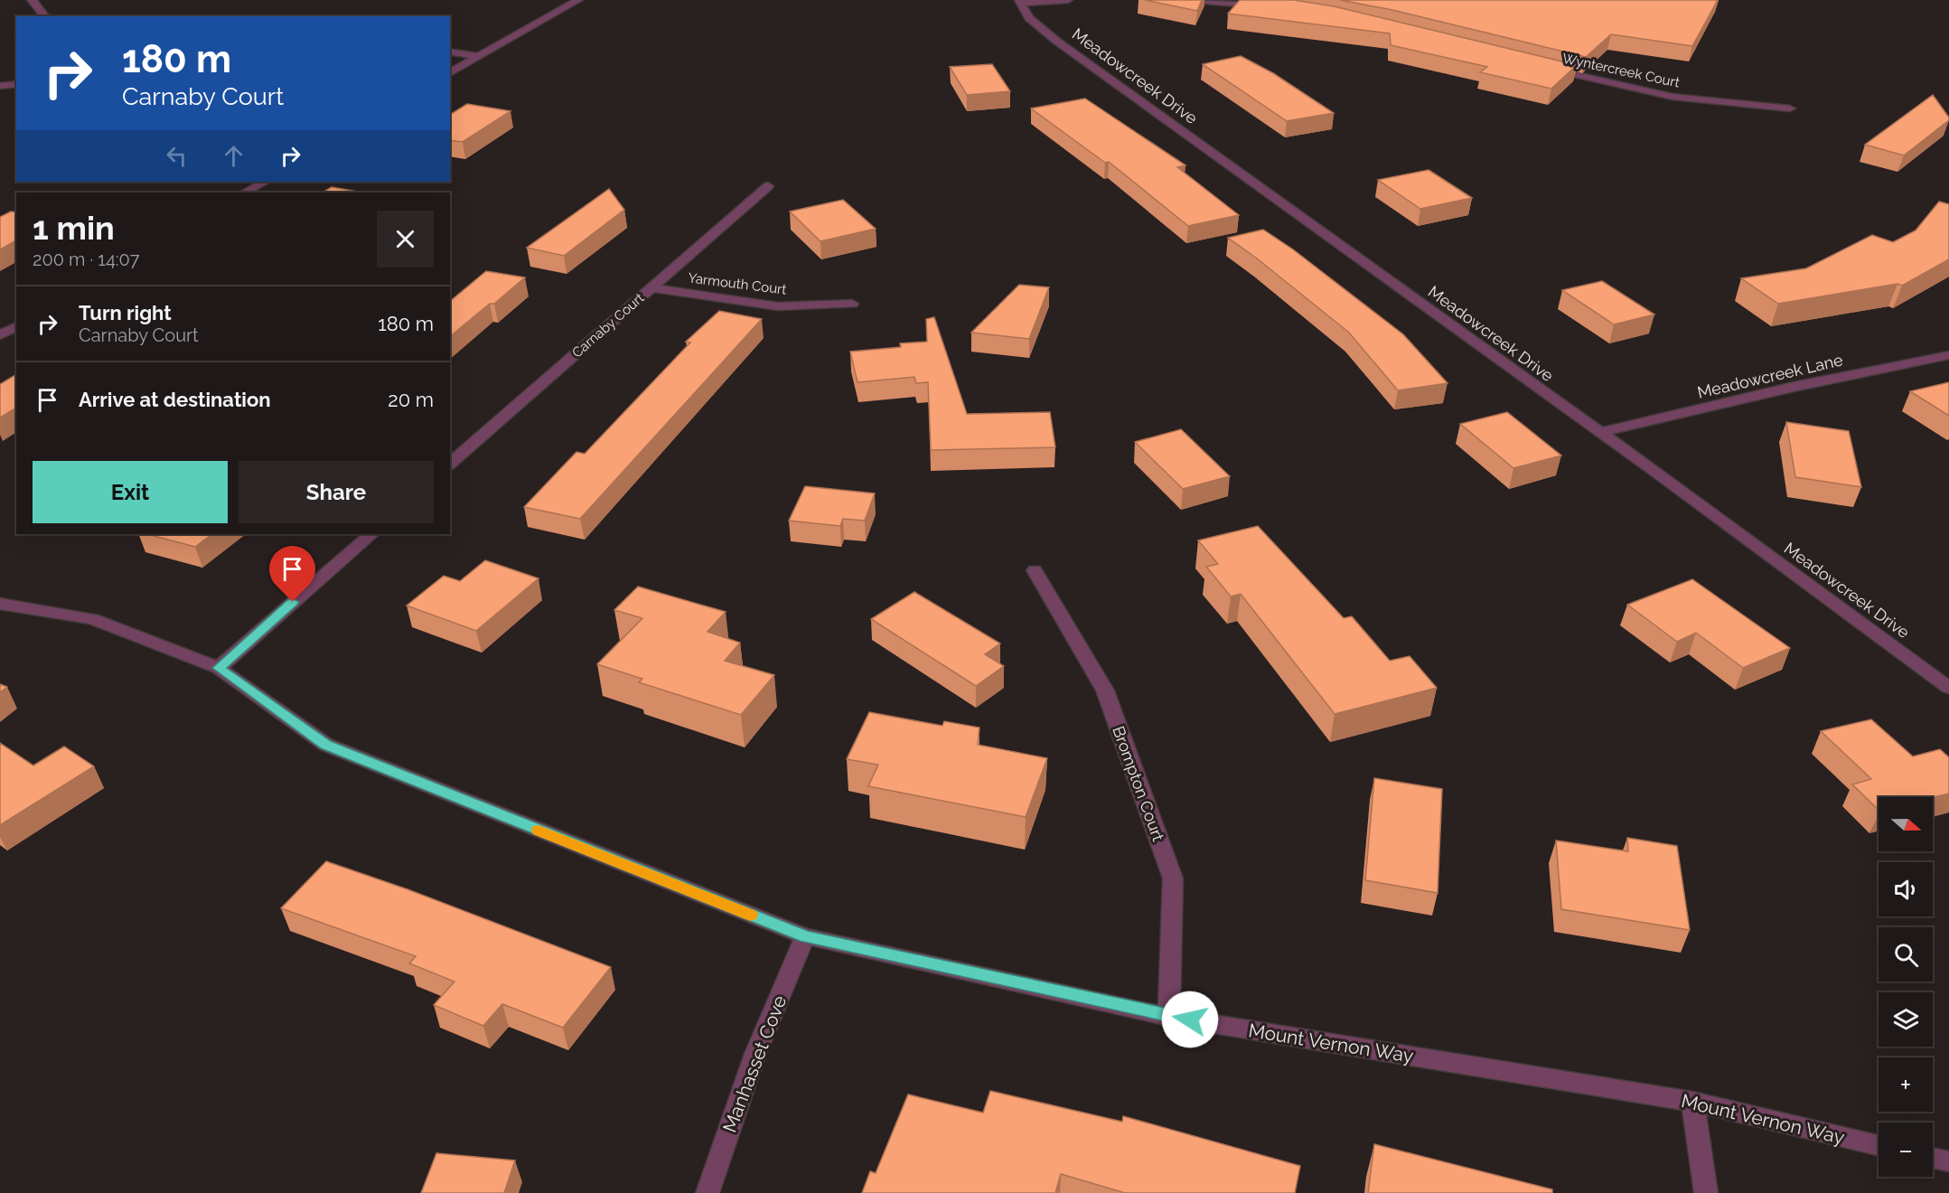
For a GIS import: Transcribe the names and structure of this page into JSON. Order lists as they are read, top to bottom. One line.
{"streets":{"street":["Wyntercreek Court","Meadowcreek Drive","Yarmouth Court","Carnaby Court","Meadowcreek Lane","Brompton Court","Mount Vernon Way","Manhasset Cove"]},"crossings":[["Meadowcreek Drive","Meadowcreek Lane"],["Yarmouth Court","Carnaby Court"],["Brompton Court","Mount Vernon Way"],["Mount Vernon Way","Manhasset Cove"]],"north":"right","page":{"turn":["180 m","Carnaby Court"],"heading":["1 min","200 m · 14:07"],"list":[{"name":"Turn right","note":"Carnaby Court","value":"180 m"},{"name":"Arrive at destination","value":"20 m"}],"buttons":["Exit","Share"],"map_buttons":["+","−"]}}
